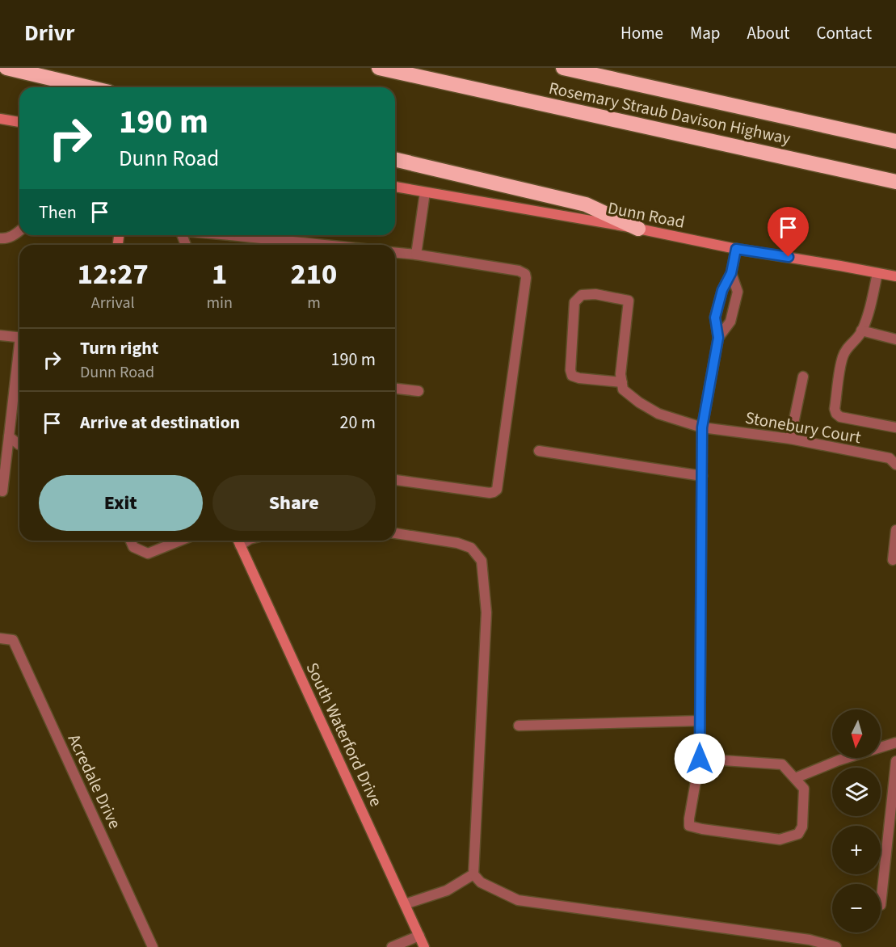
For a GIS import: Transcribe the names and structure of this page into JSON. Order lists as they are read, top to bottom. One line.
{"streets":{"highway":["Rosemary Straub Davison Highway"],"street":["Dunn Road","Stonebury Court","South Waterford Drive","Acredale Drive"]},"north":"bottom","page":{"header":"Drivr","nav":["Home","Map","About","Contact"],"turn":["190 m","Dunn Road"],"then":"Then","eta":["12:27","Arrival","1","min","210","m"],"list":[{"name":"Turn right","note":"Dunn Road","value":"190 m"},{"name":"Arrive at destination","value":"20 m"}],"buttons":["Exit","Share"],"map_buttons":["+","−"]}}
